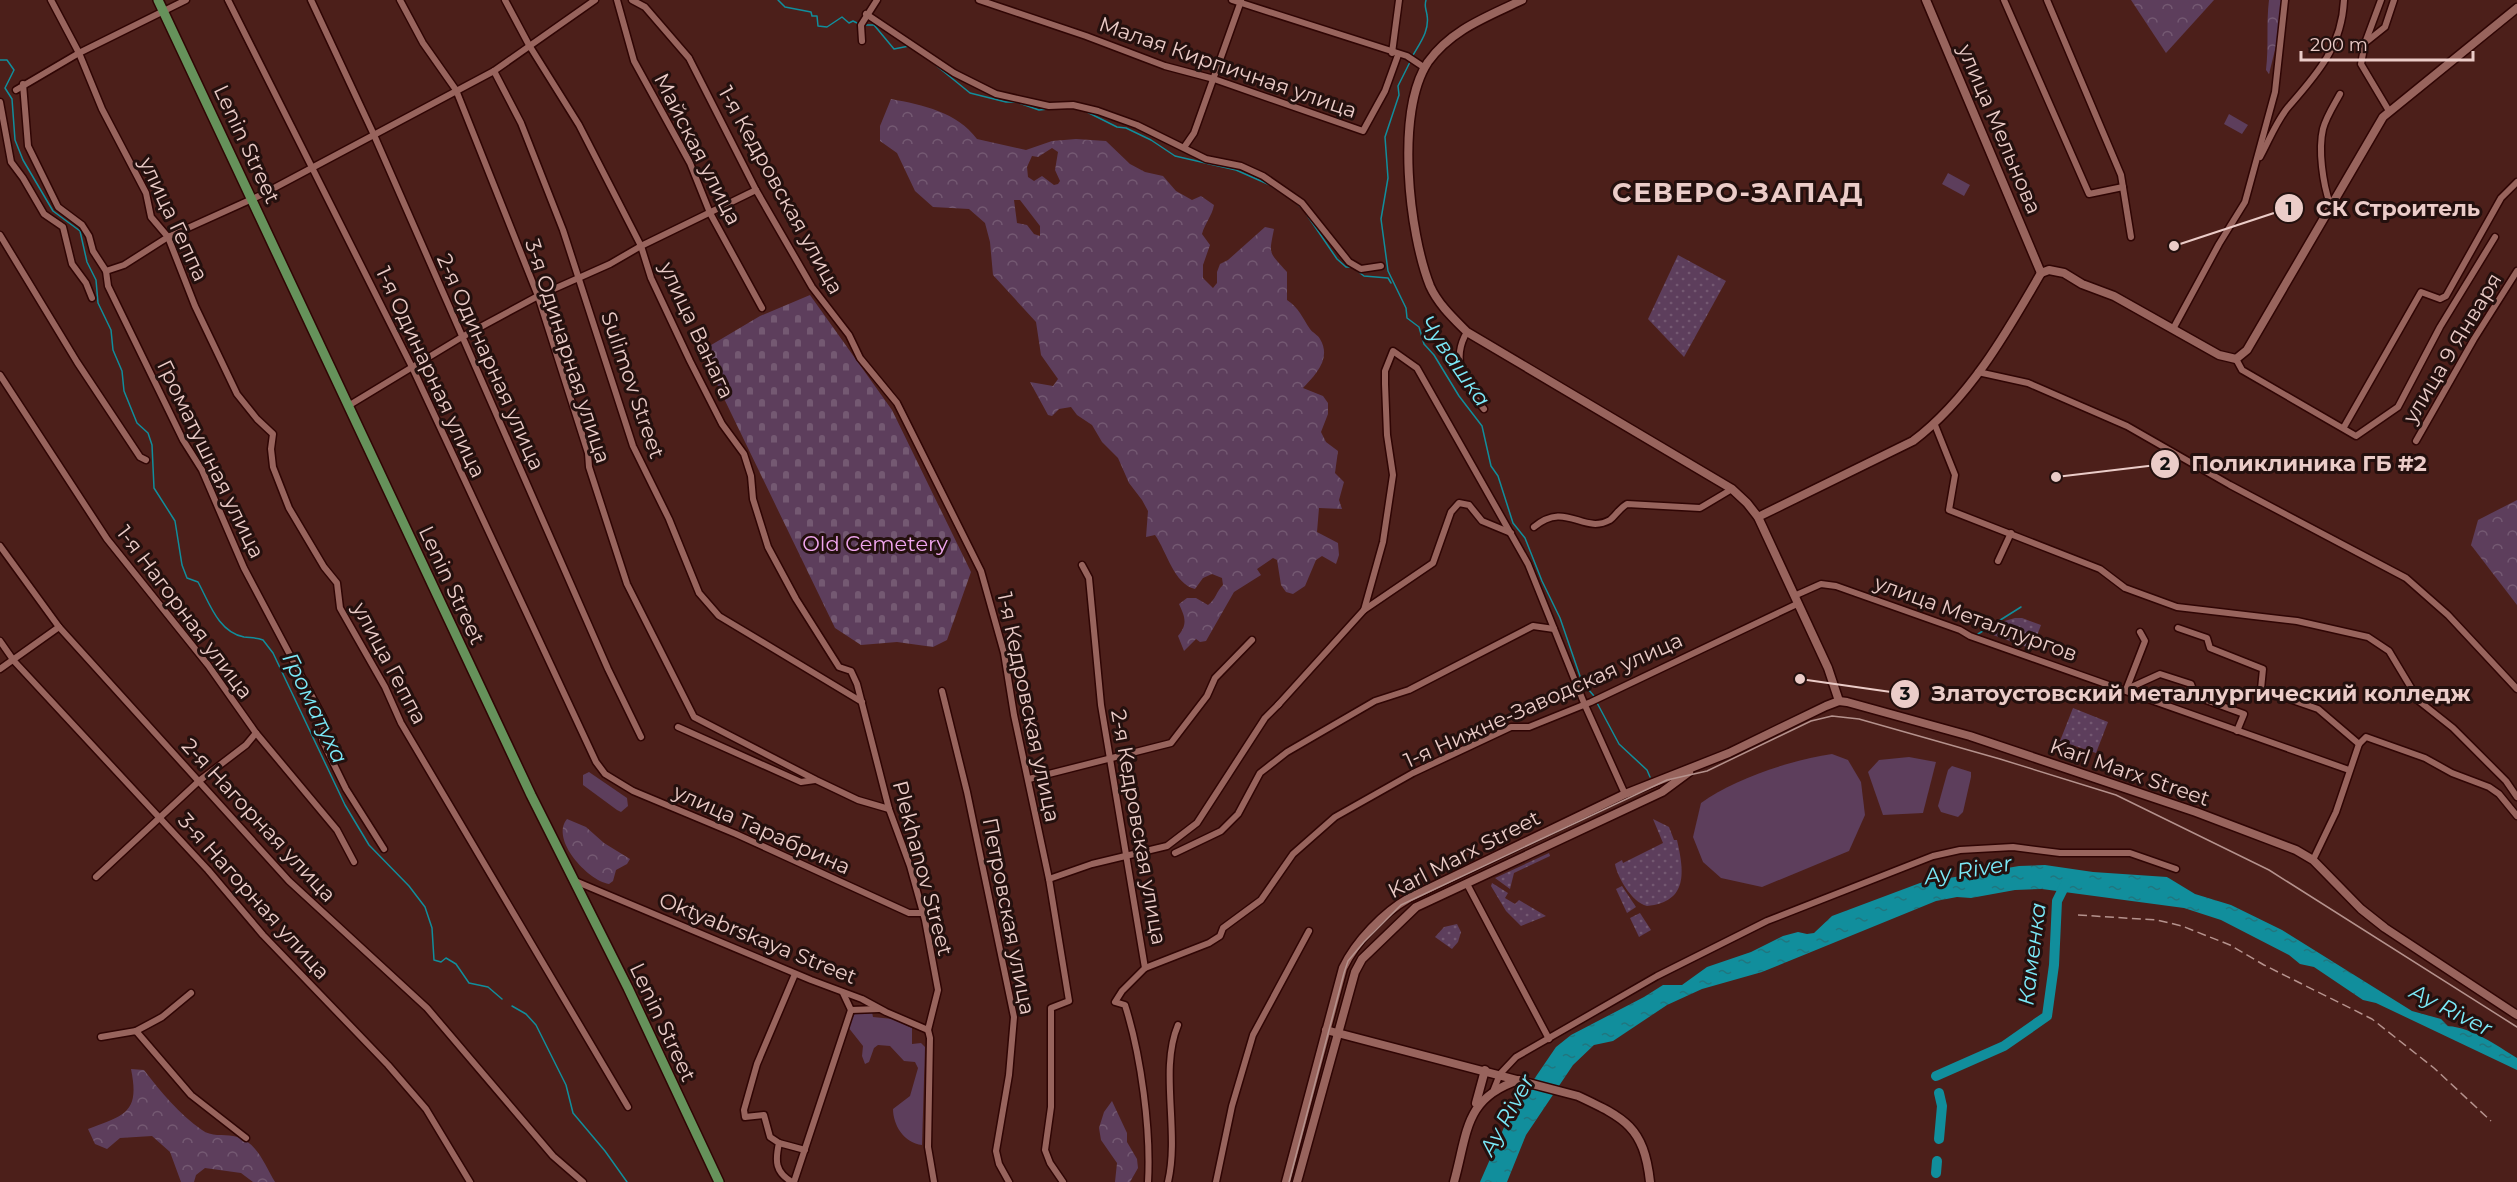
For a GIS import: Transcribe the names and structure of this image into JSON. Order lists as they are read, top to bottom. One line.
{"streets":{"main road":["улица Мельнова","Lenin Street","Karl Marx Street"],"street":["Малая Кирпичная улица","Майская улица","1-я Кедровская улица","улица Геппа","улица Ванага","улица 9 Января","3-я Одинарная улица","2-я Одинарная улица","1-я Одинарная улица","Sulimov Street","Громатушная улица","1-я Нагорная улица","улица Металлургов","1-я Нижне-Заводская улица","2-я Нагорная улица","2-я Кедровская улица","улица Тарабрина","Plekhanov Street","3-я Нагорная улица","Петровская улица","Oktyabrskaya Street"]},"crossings":[["Lenin Street","Oktyabrskaya Street"],["улица Ванага","Plekhanov Street"],["1-я Одинарная улица","улица Тарабрина"],["Sulimov Street","Plekhanov Street"],["улица Металлургов","1-я Нижне-Заводская улица"],["1-я Нижне-Заводская улица","2-я Кедровская улица"],["улица Тарабрина","Plekhanov Street"],["Plekhanov Street","Oktyabrskaya Street"]],"districts":["СЕВЕРО-ЗАПАД"],"water":["Чувашка","Громатуха","Ay River","Каменка"],"parks":["Old Cemetery"],"places":["СК Строитель","Поликлиника ГБ #2","Златоустовский металлургический колледж"],"scale_bar":"200 m"}
